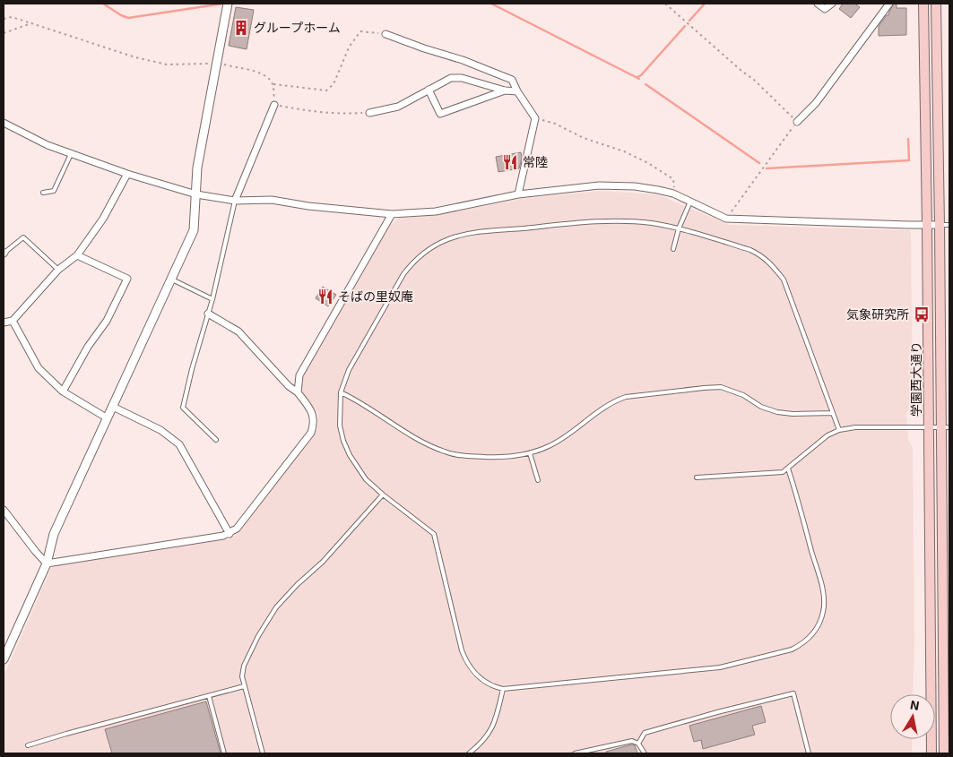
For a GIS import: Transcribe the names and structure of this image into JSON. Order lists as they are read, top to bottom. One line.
{"streets":{"main road":["学園西大通り"]},"places":{"building":["グループホーム"],"restaurant":["常陸","そばの里奴庵"],"bus stop":["気象研究所"]},"north":"top"}
